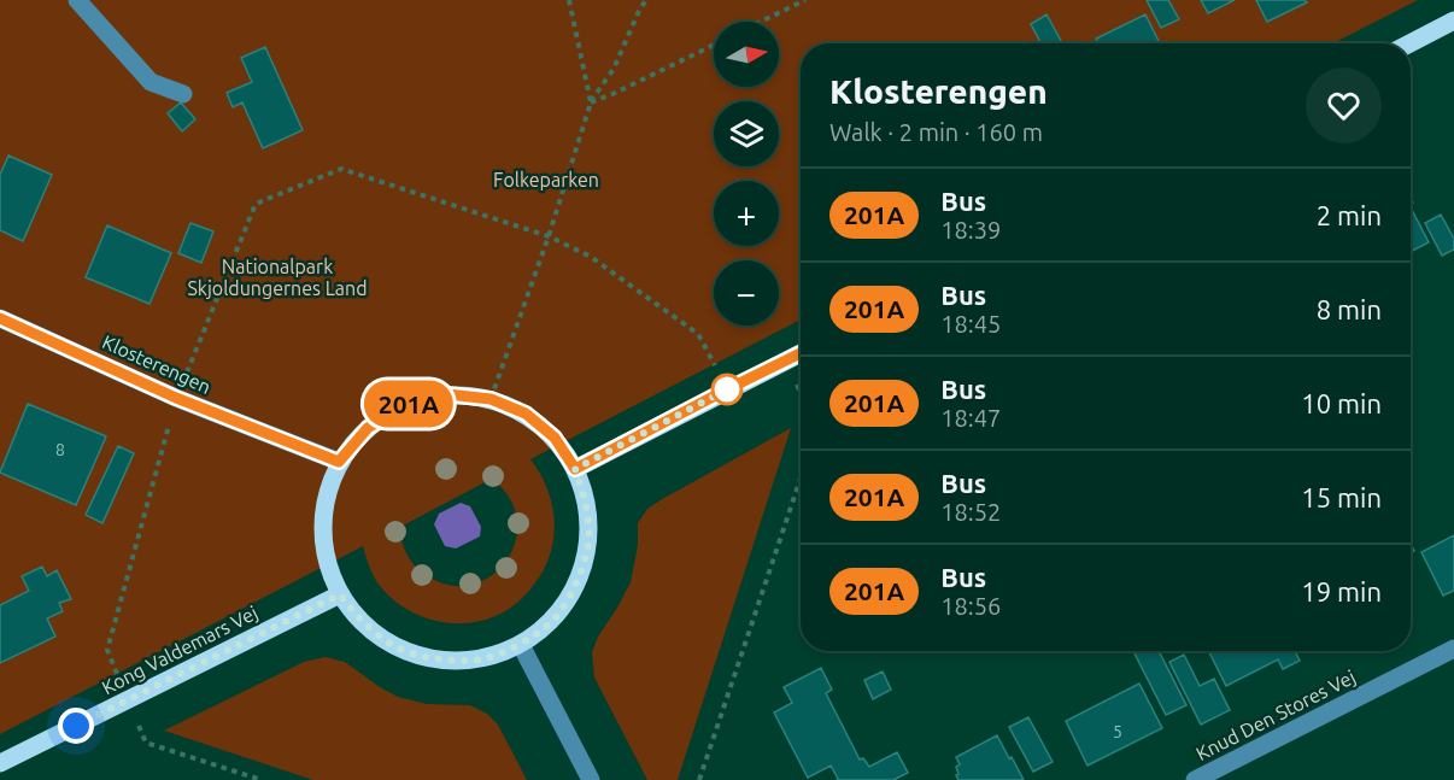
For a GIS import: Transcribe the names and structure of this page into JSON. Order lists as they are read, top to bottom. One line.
{"streets":{"main road":["Kong Valdemars Vej"],"street":["Klosterengen","Knud Den Stores Vej"]},"parks":["Folkeparken","Nationalpark Skjoldungernes Land"],"lines":["bus line 201A"],"house_numbers":["8","5"],"north":"right","page":{"on_map":"201A","map_buttons":["+","−"],"heading":["Klosterengen","Walk · 2 min · 160 m"],"list":[{"mark":"201A","name":"Bus","note":"18:39","value":"2 min"},{"mark":"201A","name":"Bus","note":"18:45","value":"8 min"},{"mark":"201A","name":"Bus","note":"18:47","value":"10 min"},{"mark":"201A","name":"Bus","note":"18:52","value":"15 min"},{"mark":"201A","name":"Bus","note":"18:56","value":"19 min"}]}}
